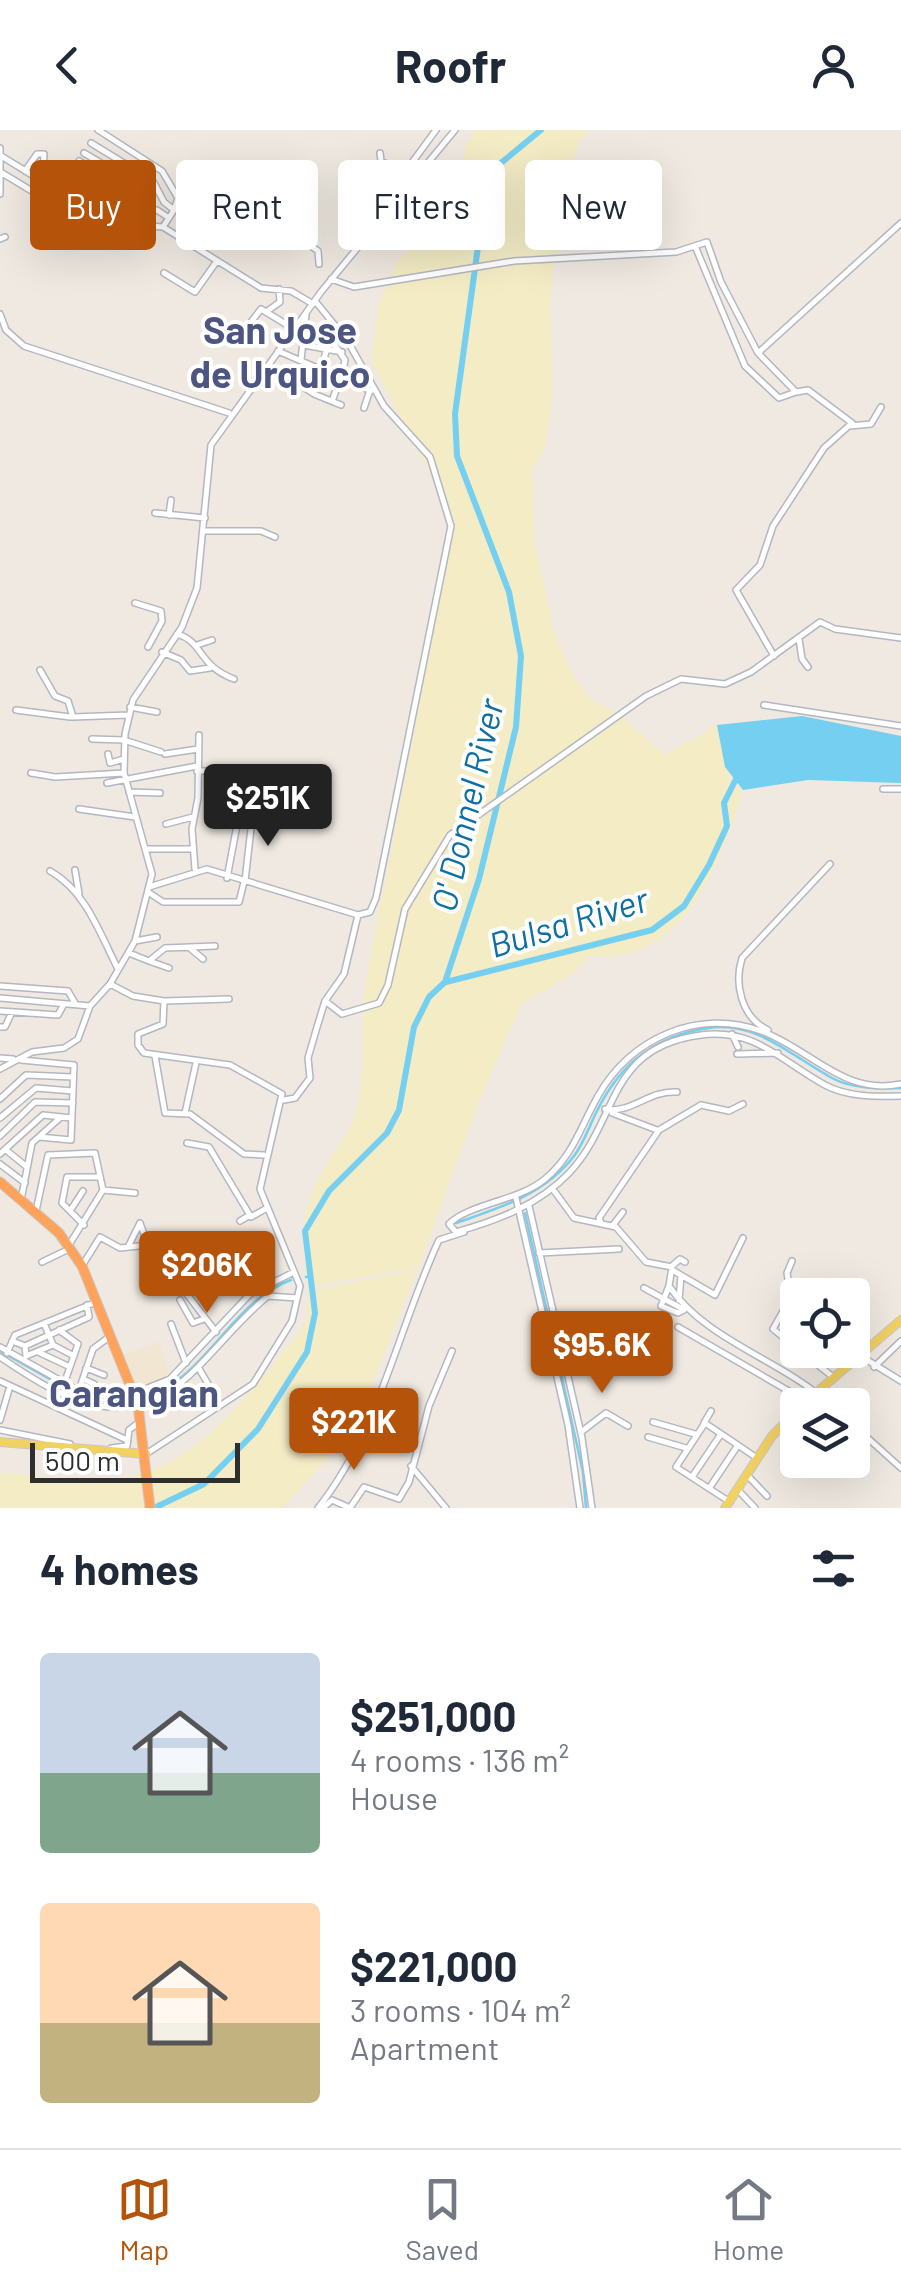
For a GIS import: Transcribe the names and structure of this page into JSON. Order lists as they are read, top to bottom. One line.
{"districts":["San Jose de Urquico","Carangian"],"water":["O' Donnel River","Bulsa River"],"scale_bar":"500 m","page":{"header":"Roofr","chip":["Buy","Rent","Filters","New"],"price":["$251K","$206K","$95.6K","$221K"],"scale":"500 m","heading":"4 homes","list":[{"name":"$251,000","note":"4 rooms · 136 m² · House"},{"name":"$221,000","note":"3 rooms · 104 m² · Apartment"}],"tabs":["Map","Saved","Home"]}}
